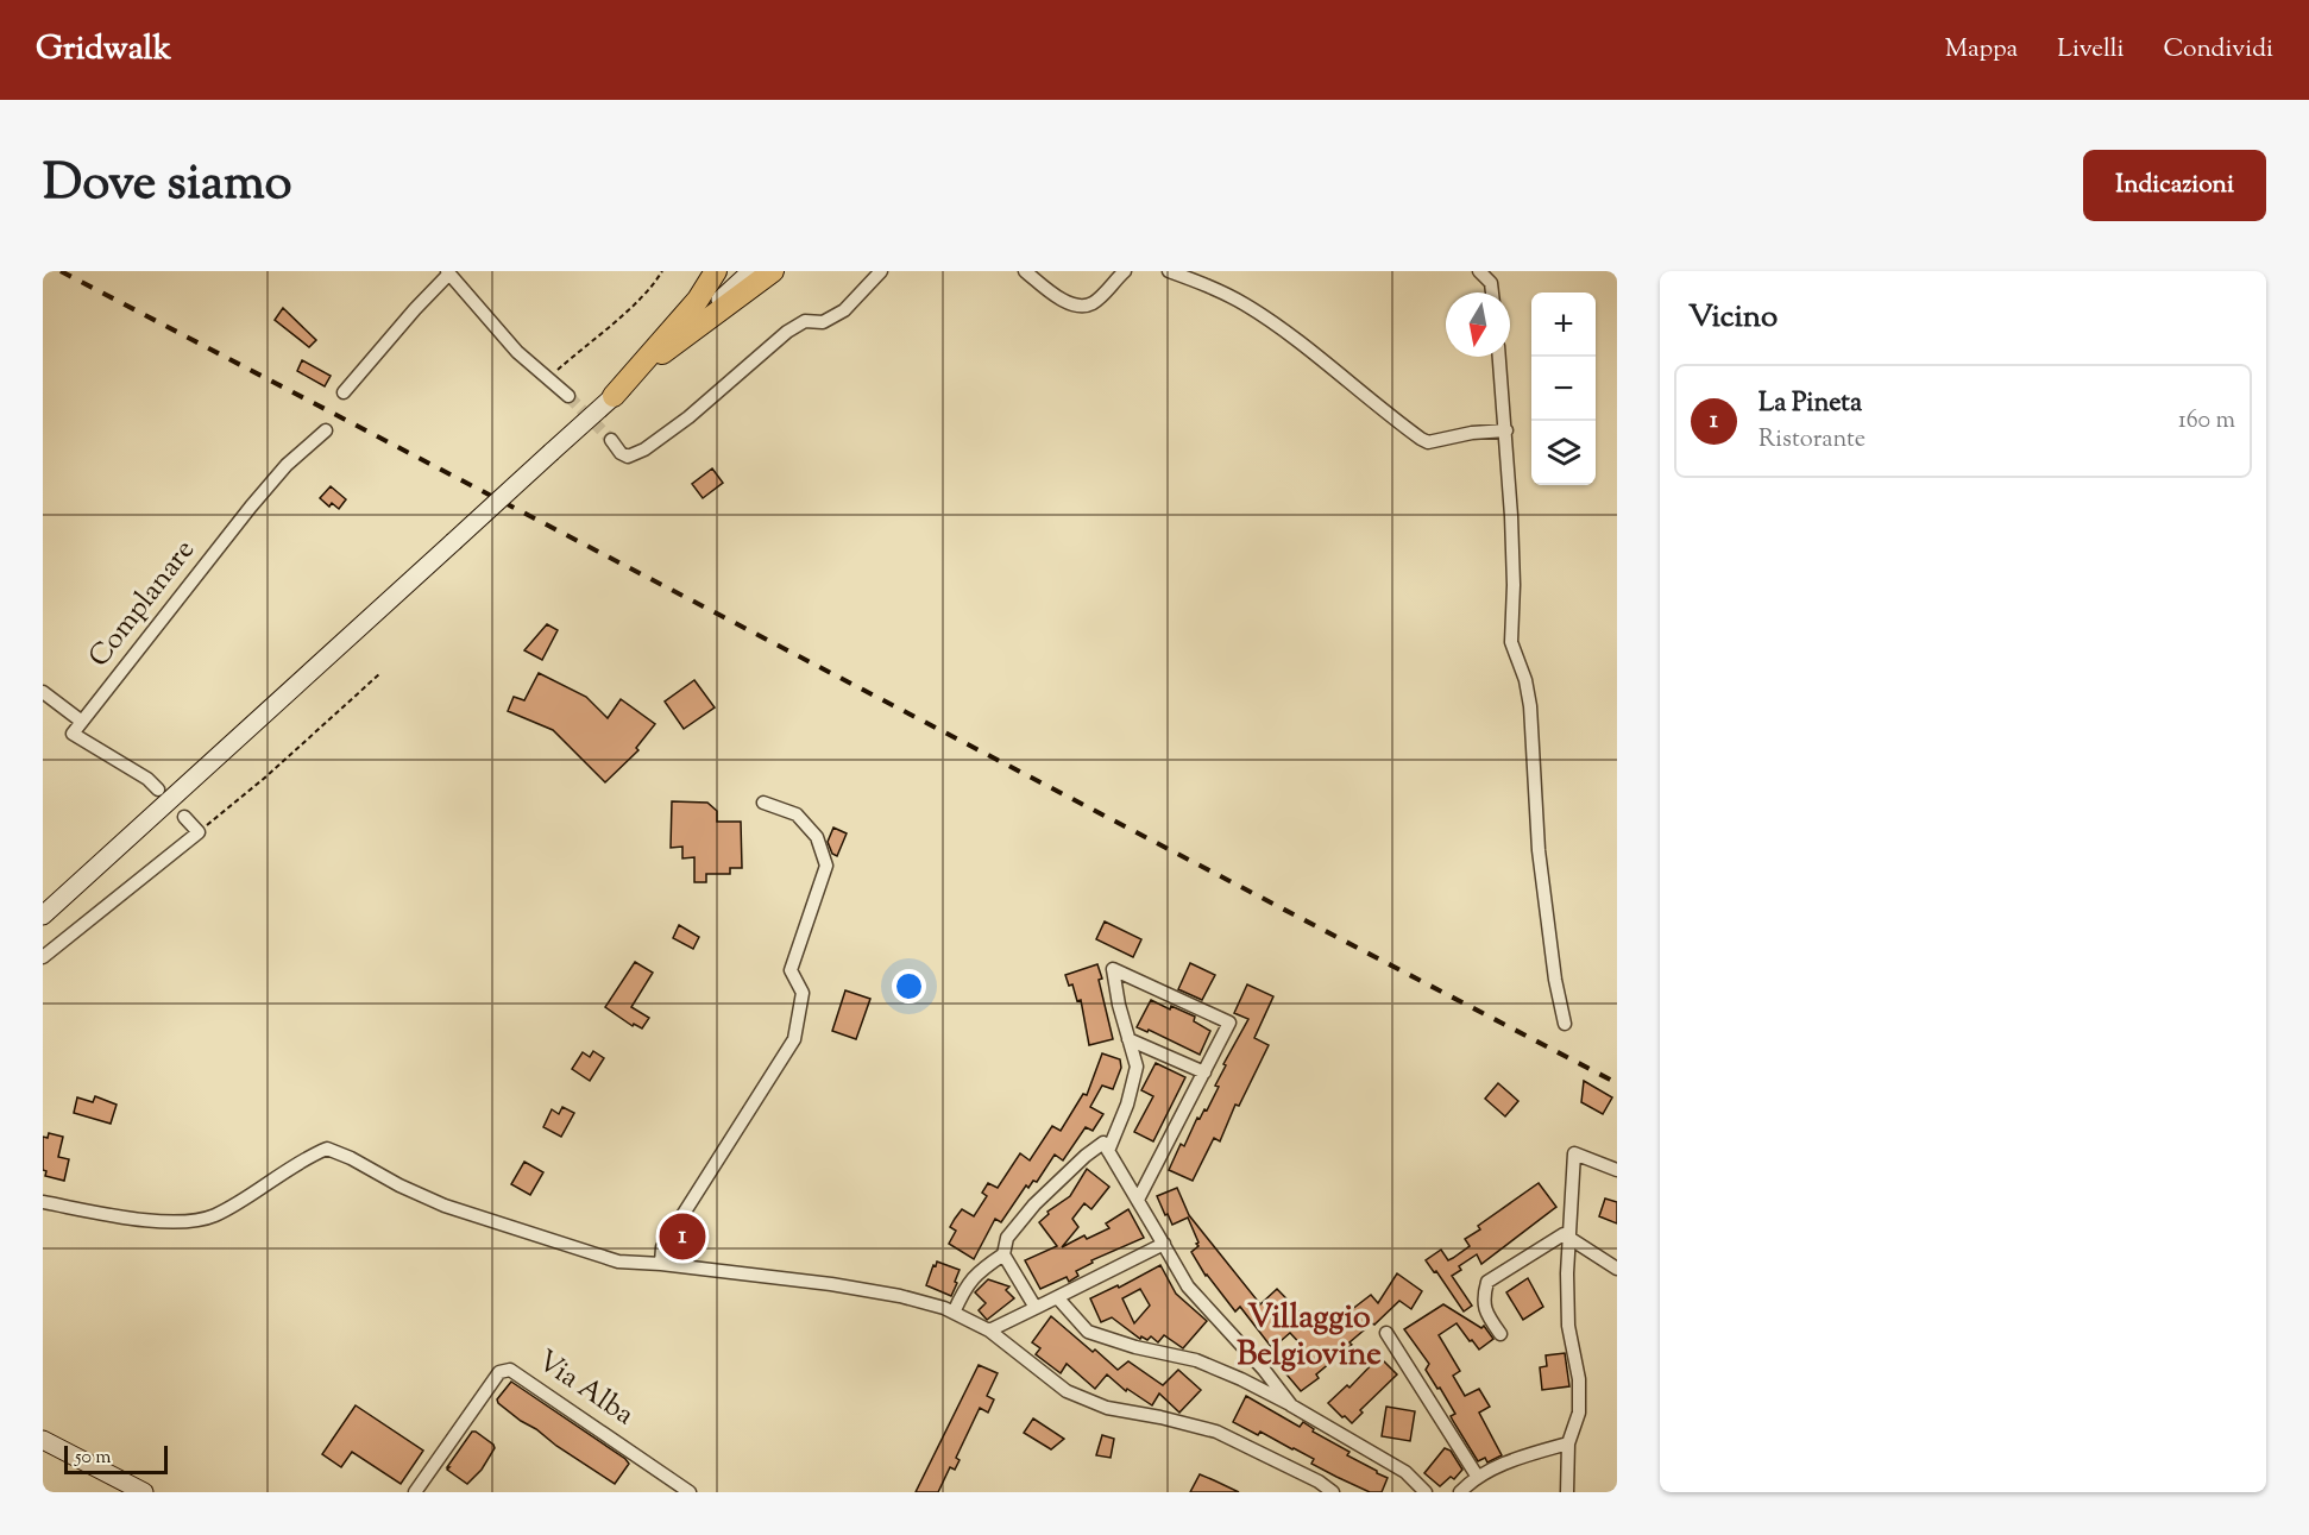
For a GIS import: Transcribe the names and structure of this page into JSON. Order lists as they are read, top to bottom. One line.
{"streets":{"street":["Complanare","Via Alba"]},"districts":["Villaggio Belgiovine"],"scale_bar":"50 m","north":"bottom","page":{"header":"Gridwalk","nav":["Mappa","Livelli","Condividi"],"title":"Dove siamo","buttons":"Indicazioni","heading":"Vicino","map_buttons":["+","−"],"list":[{"mark":"1","name":"La Pineta","note":"Ristorante","value":"160 m"}],"pins":"1","scale":"50 m"}}
